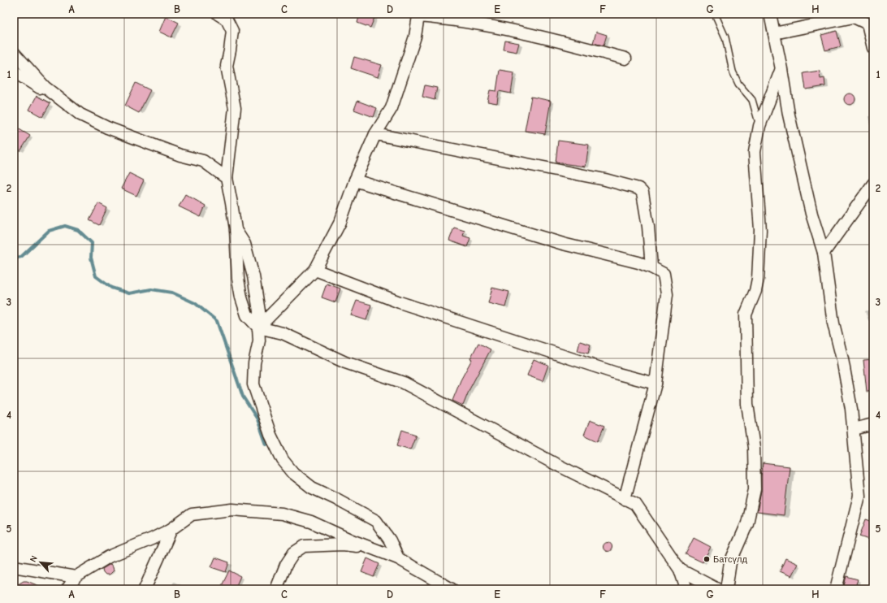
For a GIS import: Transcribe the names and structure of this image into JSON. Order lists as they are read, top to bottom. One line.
{"places":["Батсүлд"],"north":"top left","grid":{"columns":["A","B","C","D","E","F","G","H"],"rows":["1","2","3","4","5"]}}
